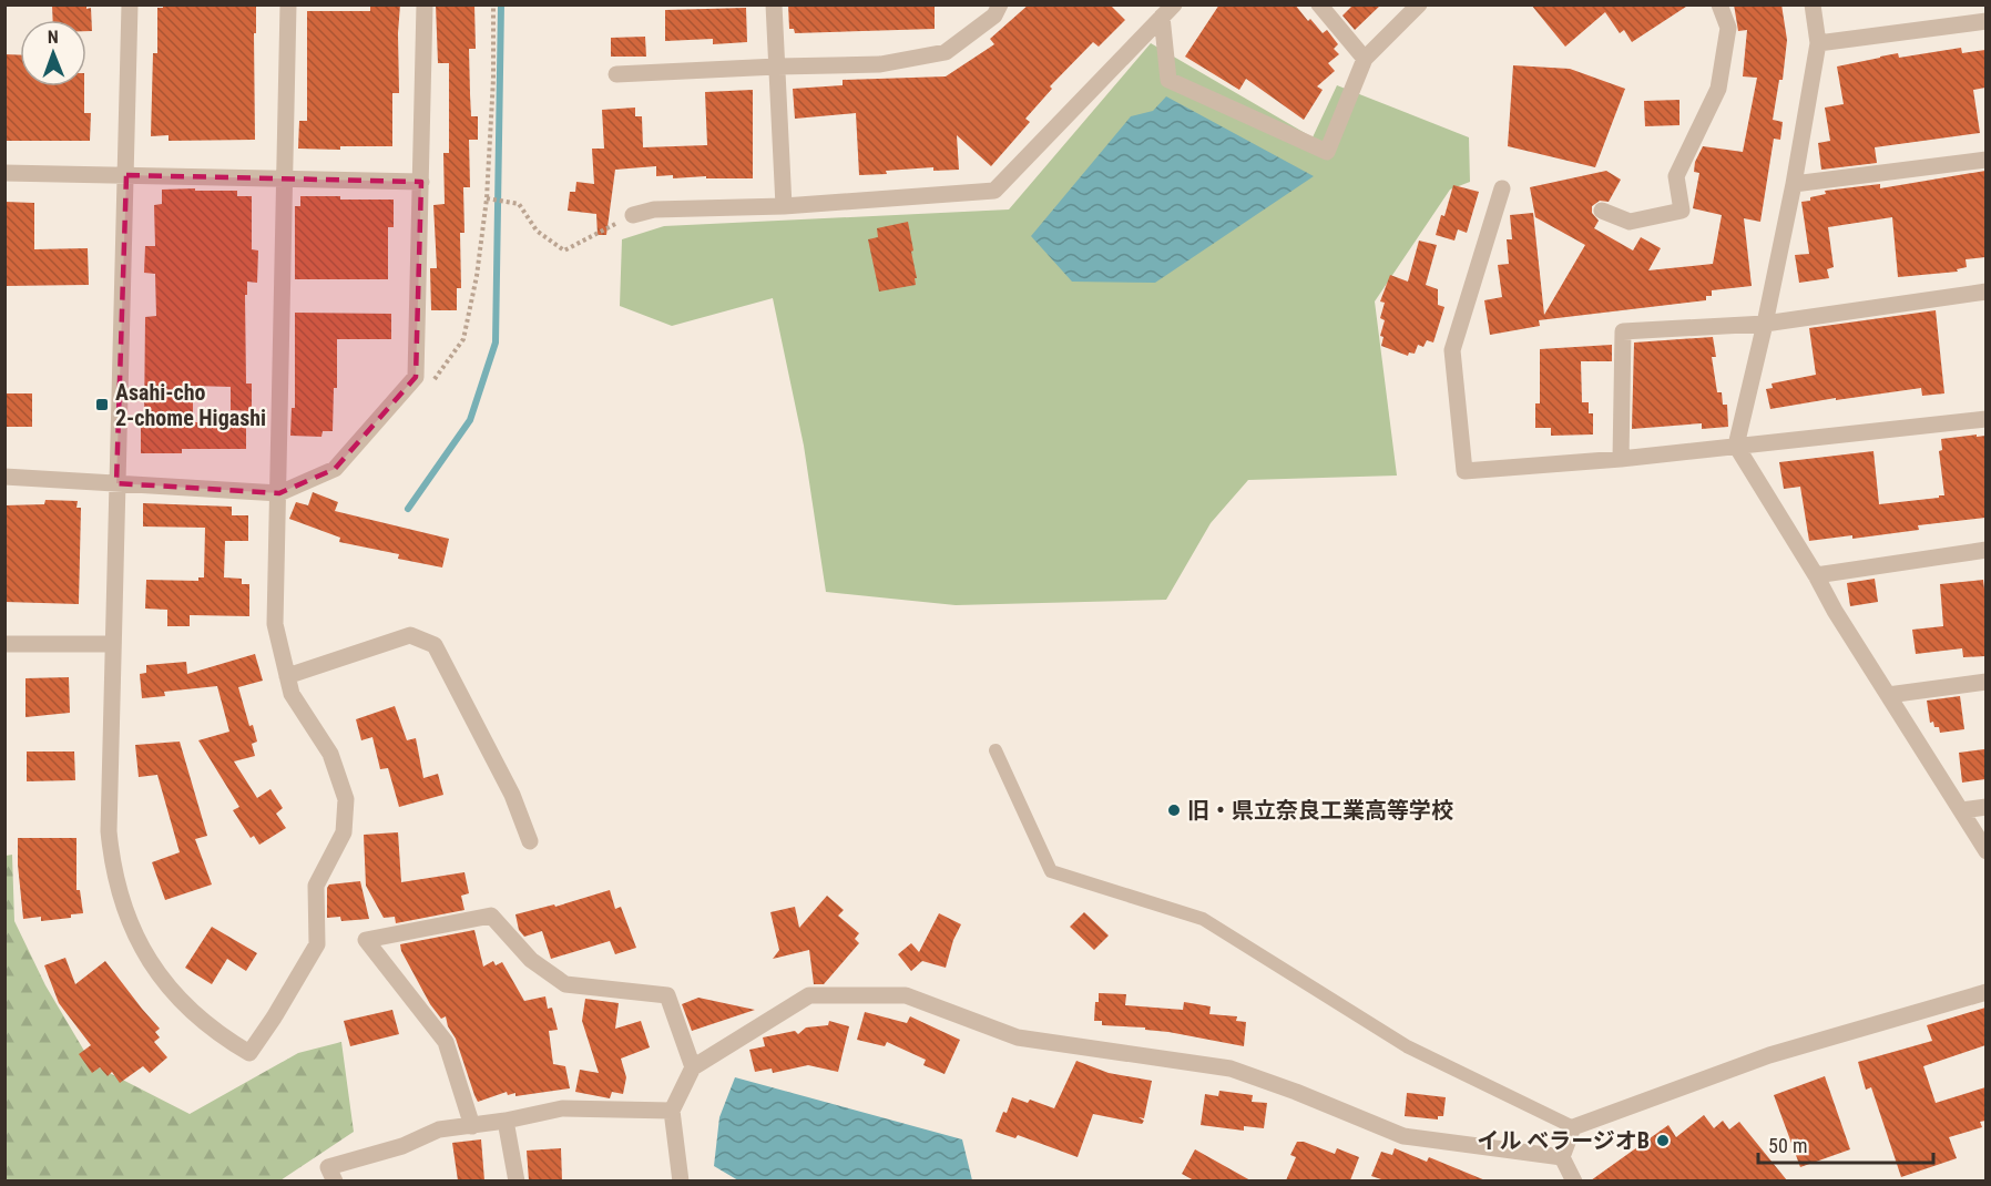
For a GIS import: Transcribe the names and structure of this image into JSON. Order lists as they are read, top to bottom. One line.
{"places":{"transit":["Asahi-cho 2-chome Higashi"],"other":["旧・県立奈良工業高等学校","イル ベラージオB"]},"scale_bar":"50 m","north":"top"}
